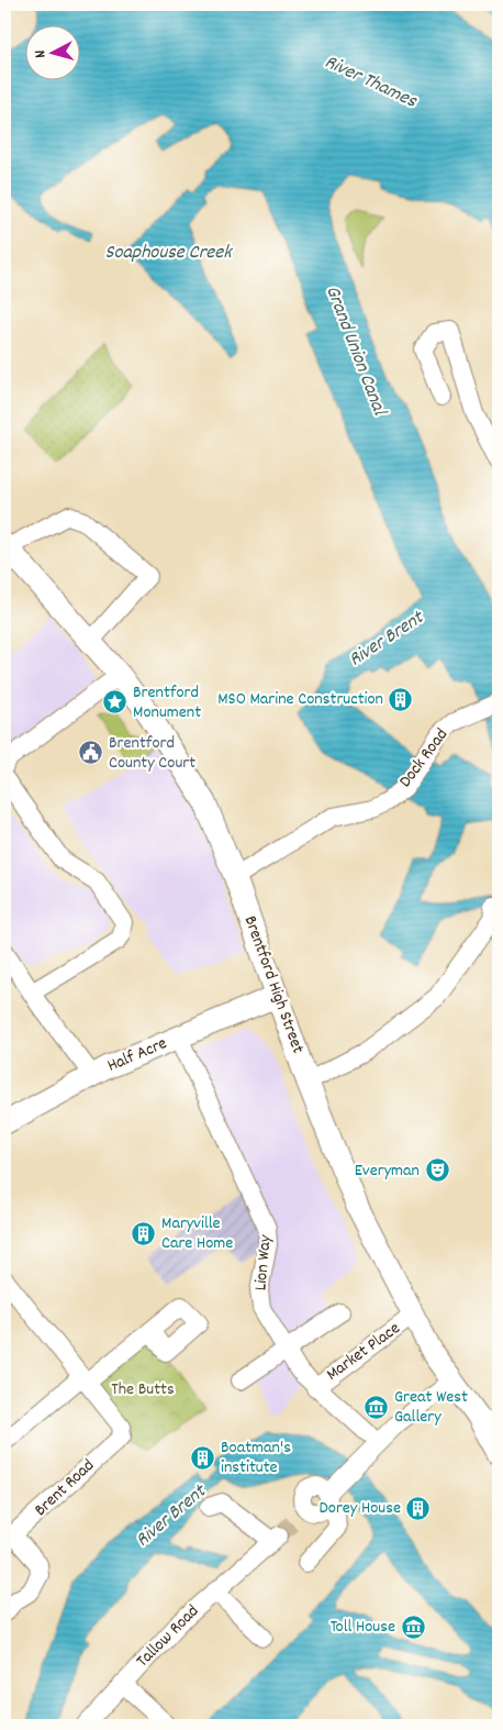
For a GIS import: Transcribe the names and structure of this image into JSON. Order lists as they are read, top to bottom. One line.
{"streets":{"main road":["Brentford High Street","Half Acre"],"street":["Dock Road","Lion Way","Market Place","Brent Road","Tallow Road"]},"crossings":[["Dock Road","Brentford High Street"],["Brentford High Street","Half Acre"],["Brentford High Street","Market Place"],["Half Acre","Lion Way"],["Lion Way","Market Place"]],"water":["River Thames","Soaphouse Creek","Grand Union Canal","River Brent"],"parks":["The Butts"],"places":{"building":["MSO Marine Construction","Maryville Care Home","Boatman's institute","Dorey House"],"place":["Brentford Monument"],"public building":["Brentford County Court"],"theatre":["Everyman"],"museum":["Great West Gallery","Toll House"]},"north":"left"}
